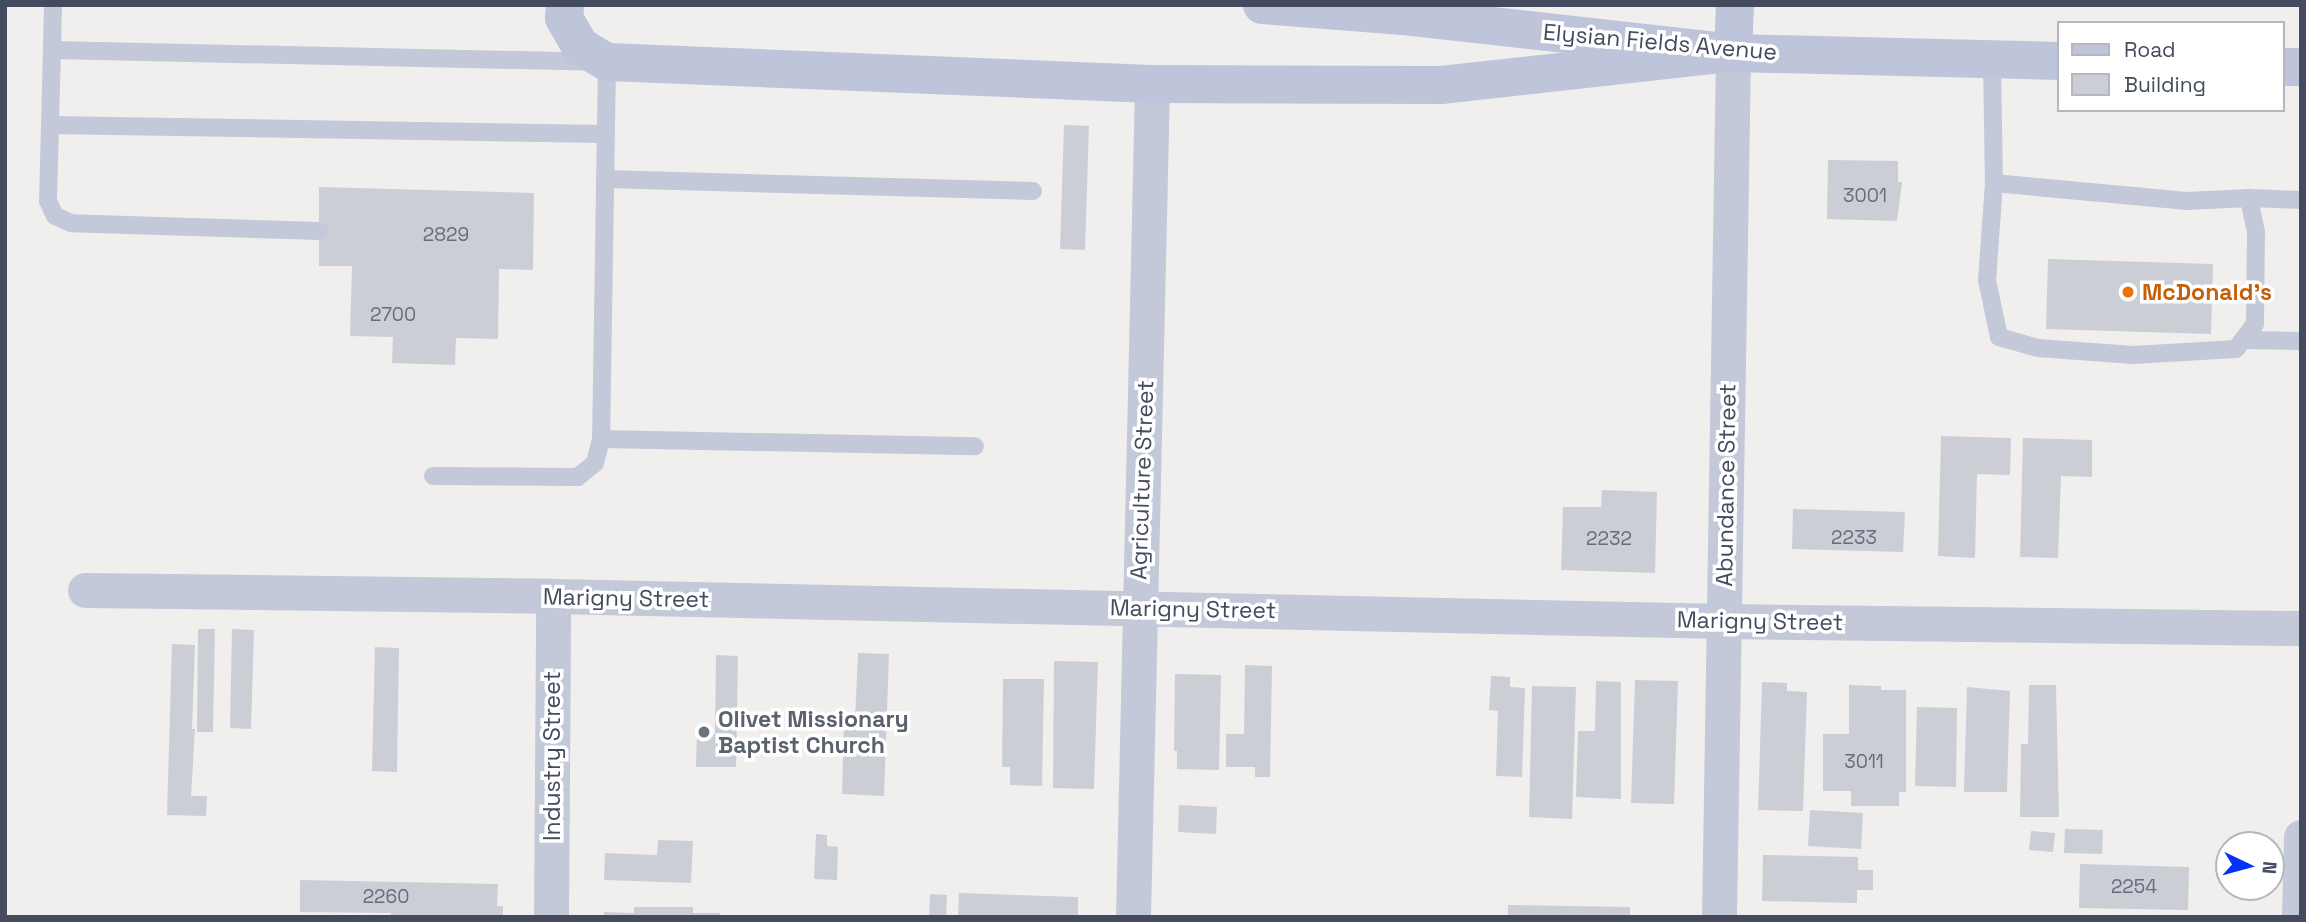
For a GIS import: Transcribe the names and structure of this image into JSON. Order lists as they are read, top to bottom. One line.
{"streets":{"main road":["Elysian Fields Avenue"],"street":["Agriculture Street","Abundance Street","Marigny Street","Industry Street"]},"crossings":[["Elysian Fields Avenue","Abundance Street"],["Agriculture Street","Marigny Street"],["Abundance Street","Marigny Street"],["Marigny Street","Industry Street"]],"places":["McDonald's","Olivet Missionary Baptist Church"],"house_numbers":["3001","2829","2700","2233","2232","3011","2254","2260"],"legend":["Road","Building"],"north":"right"}
